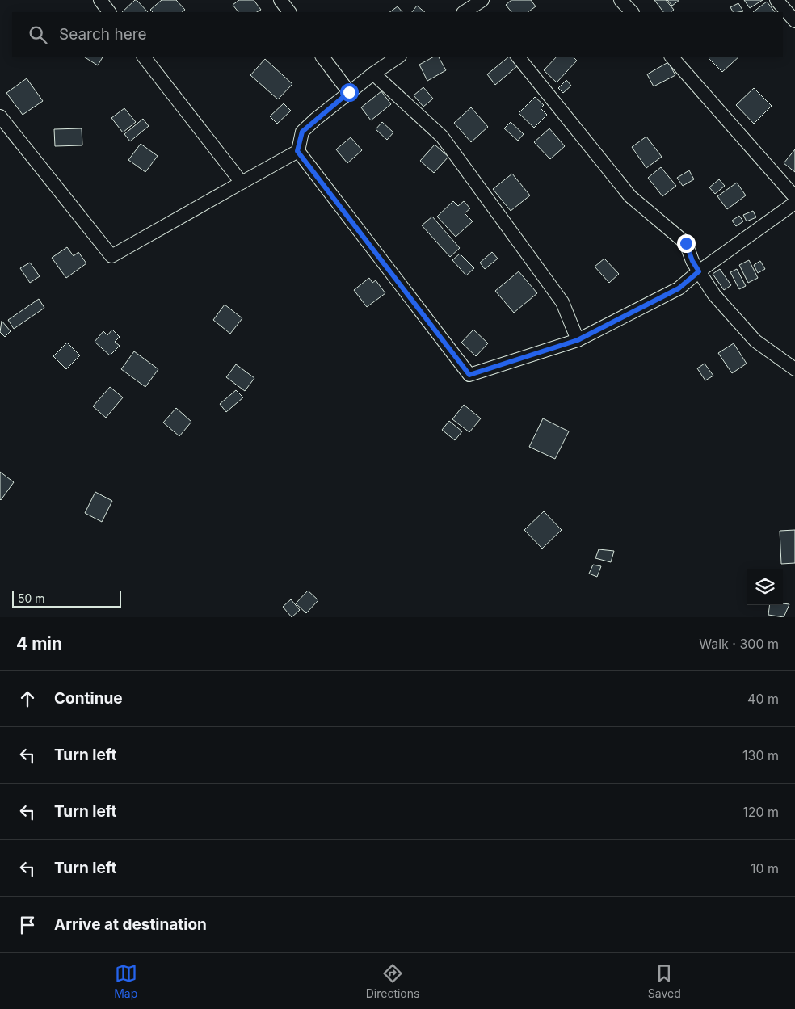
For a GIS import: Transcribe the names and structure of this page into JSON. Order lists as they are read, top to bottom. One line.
{"scale_bar":"50 m","page":{"search":"Search here","scale":"50 m","heading":["4 min","Walk · 300 m"],"list":[["Continue","40 m"],["Turn left","130 m"],["Turn left","120 m"],["Turn left","10 m"],"Arrive at destination"],"nav":["Map","Directions","Saved"]}}
